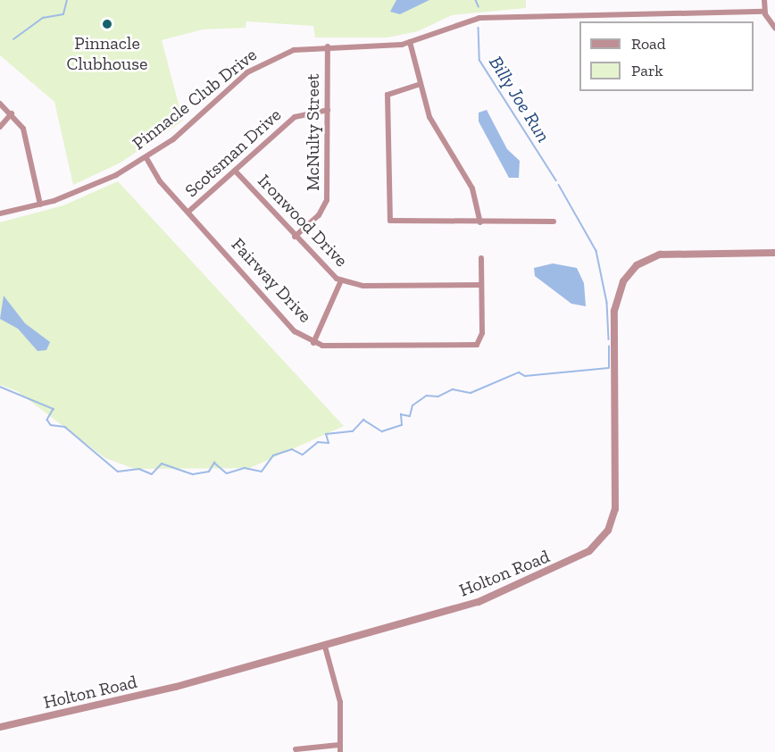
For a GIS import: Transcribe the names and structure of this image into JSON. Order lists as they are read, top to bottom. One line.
{"streets":{"street":["Pinnacle Club Drive","McNulty Street","Scotsman Drive","Ironwood Drive","Fairway Drive","Holton Road"]},"crossings":[["Pinnacle Club Drive","McNulty Street"],["Pinnacle Club Drive","Fairway Drive"],["McNulty Street","Scotsman Drive"],["McNulty Street","Ironwood Drive"],["Scotsman Drive","Ironwood Drive"],["Scotsman Drive","Fairway Drive"],["Ironwood Drive","Fairway Drive"]],"water":["Billy Joe Run"],"places":["Pinnacle Clubhouse"],"legend":["Road","Park"]}
